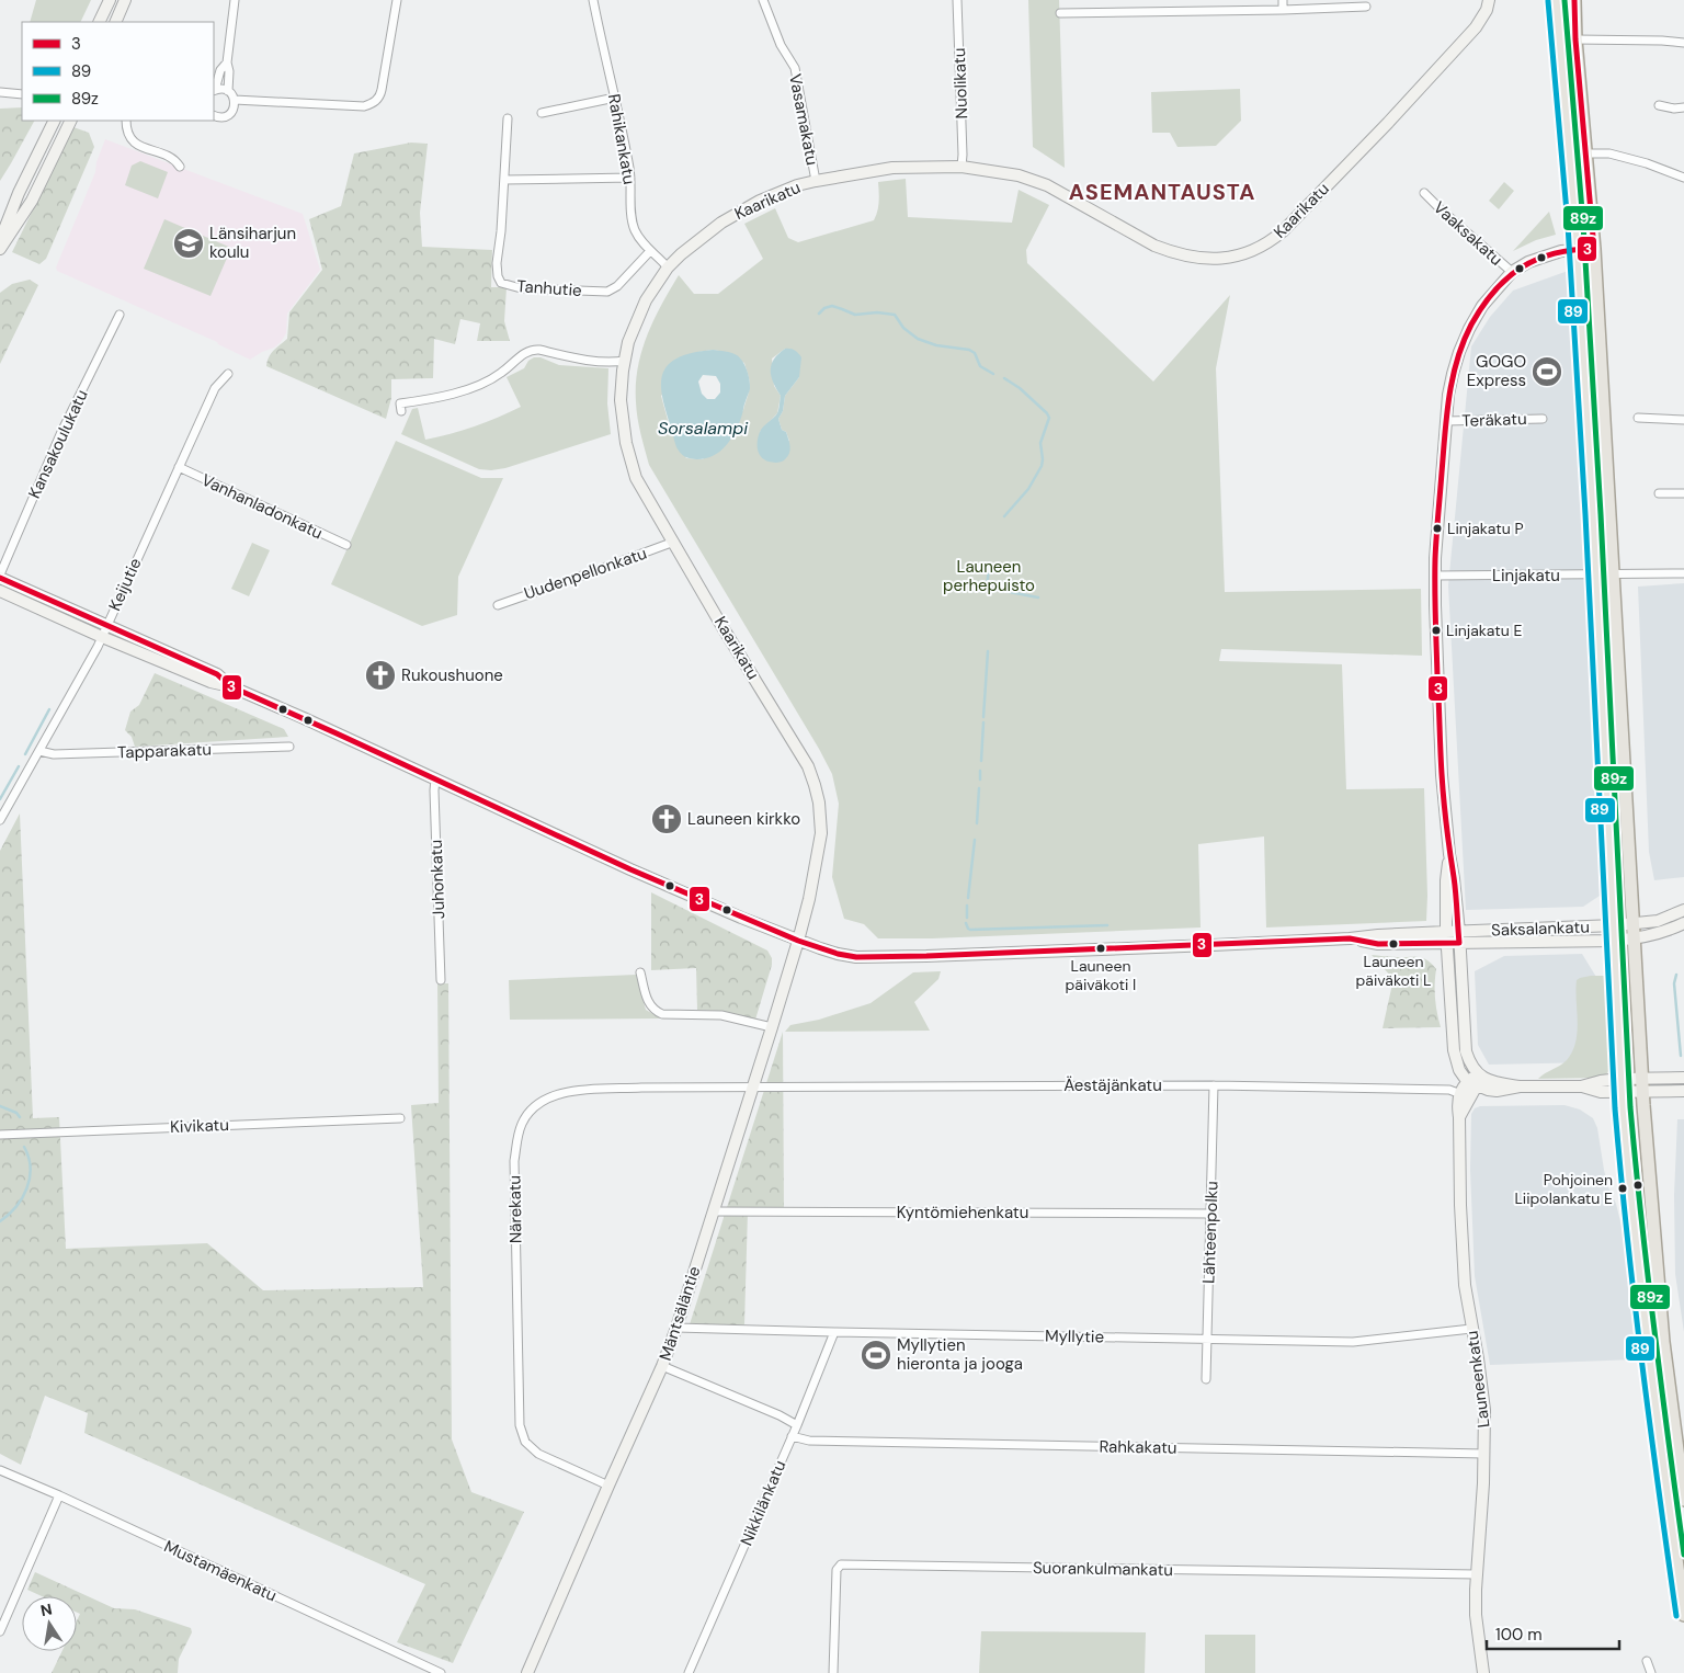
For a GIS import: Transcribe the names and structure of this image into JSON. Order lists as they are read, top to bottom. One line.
{"streets":{"street":["Nuolikatu","Vasamakatu","Rahikankatu","Kaarikatu","Vaaksakatu","Tanhutie","Teräkatu","Kansakoulukatu","Vanhanladonkatu","Uudenpellonkatu","Linjakatu","Keijutie","Tapparakatu","Juhonkatu","Saksalankatu","Äestäjänkatu","Kivikatu","Närekatu","Kyntömiehenkatu","Lähteenpolku","Mäntsäläntie","Myllytie","Launeenkatu","Rahkakatu","Nikkilänkatu","Suorankulmankatu","Mustamäenkatu"]},"crossings":[["Nuolikatu","Kaarikatu"],["Vasamakatu","Kaarikatu"],["Rahikankatu","Kaarikatu"],["Rahikankatu","Tanhutie"],["Kaarikatu","Uudenpellonkatu"],["Kaarikatu","Mäntsäläntie"],["Vanhanladonkatu","Keijutie"],["Keijutie","Tapparakatu"],["Äestäjänkatu","Närekatu"],["Äestäjänkatu","Lähteenpolku"],["Äestäjänkatu","Mäntsäläntie"],["Äestäjänkatu","Launeenkatu"],["Närekatu","Mäntsäläntie"],["Kyntömiehenkatu","Lähteenpolku"],["Kyntömiehenkatu","Mäntsäläntie"],["Lähteenpolku","Myllytie"],["Mäntsäläntie","Myllytie"],["Myllytie","Launeenkatu"],["Myllytie","Nikkilänkatu"],["Launeenkatu","Rahkakatu"],["Launeenkatu","Suorankulmankatu"],["Rahkakatu","Nikkilänkatu"]],"districts":["ASEMANTAUSTA"],"water":["Sorsalampi"],"parks":["Launeen perhepuisto"],"places":{"school or university":["Länsiharjun koulu"],"sports":["GOGO Express","Myllytien hieronta ja jooga"],"other":["Linjakatu P","Linjakatu E","Launeen päiväkoti L","Launeen päiväkoti I","Pohjoinen Liipolankatu E"],"church":["Rukoushuone","Launeen kirkko"]},"lines":["transit line 3","transit line 89z","transit line 89"],"legend":["3","89","89z"],"scale_bar":"100 m","north":"top"}
